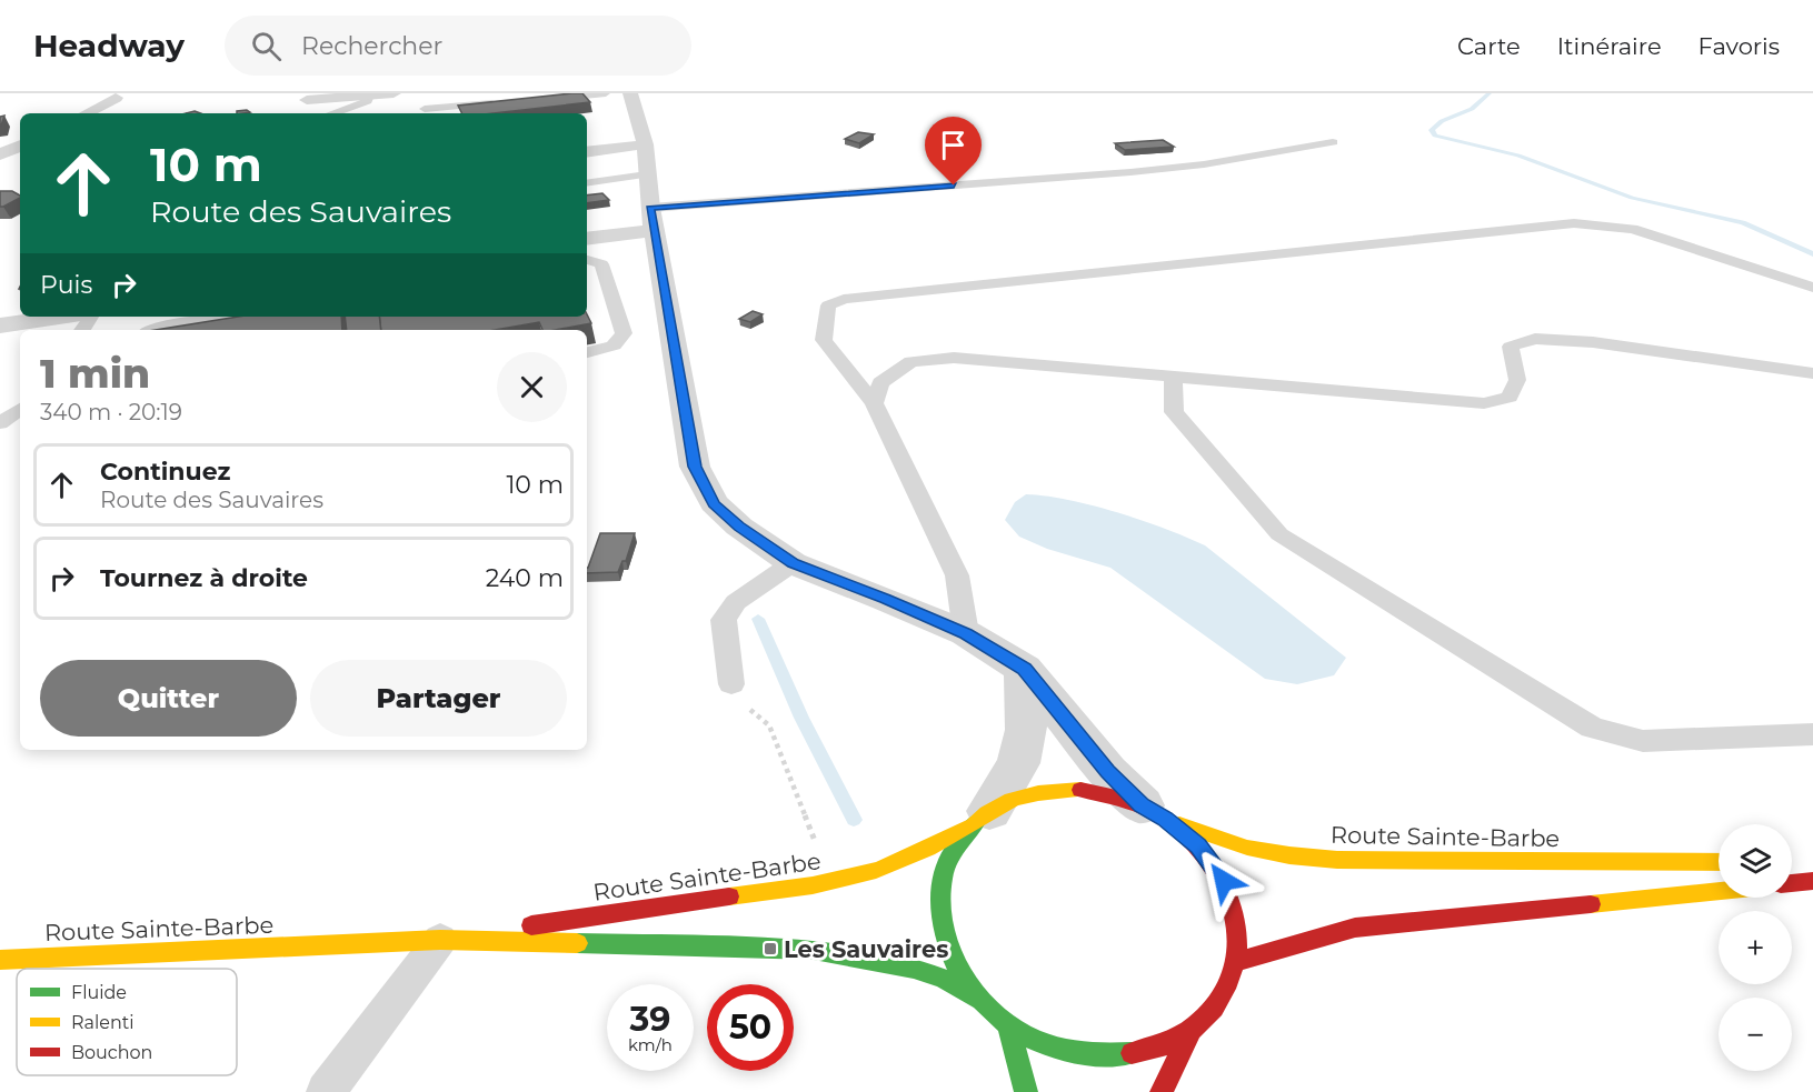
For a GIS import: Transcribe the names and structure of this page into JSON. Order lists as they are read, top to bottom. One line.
{"streets":{"main road":["Route Sainte-Barbe"]},"places":{"transit":["Les Sauvaires"]},"legend":["Fluide","Ralenti","Bouchon"],"page":{"header":"Headway","search":"Rechercher","nav":["Carte","Itinéraire","Favoris"],"turn":["10 m","Route des Sauvaires"],"then":"Puis","heading":["1 min","340 m · 20:19"],"list":[{"name":"Continuez","note":"Route des Sauvaires","value":"10 m"},{"name":"Tournez à droite","value":"240 m"}],"buttons":["Quitter","Partager"],"map_buttons":["+","−"],"speed":"39 km/h","limit":"50"}}
